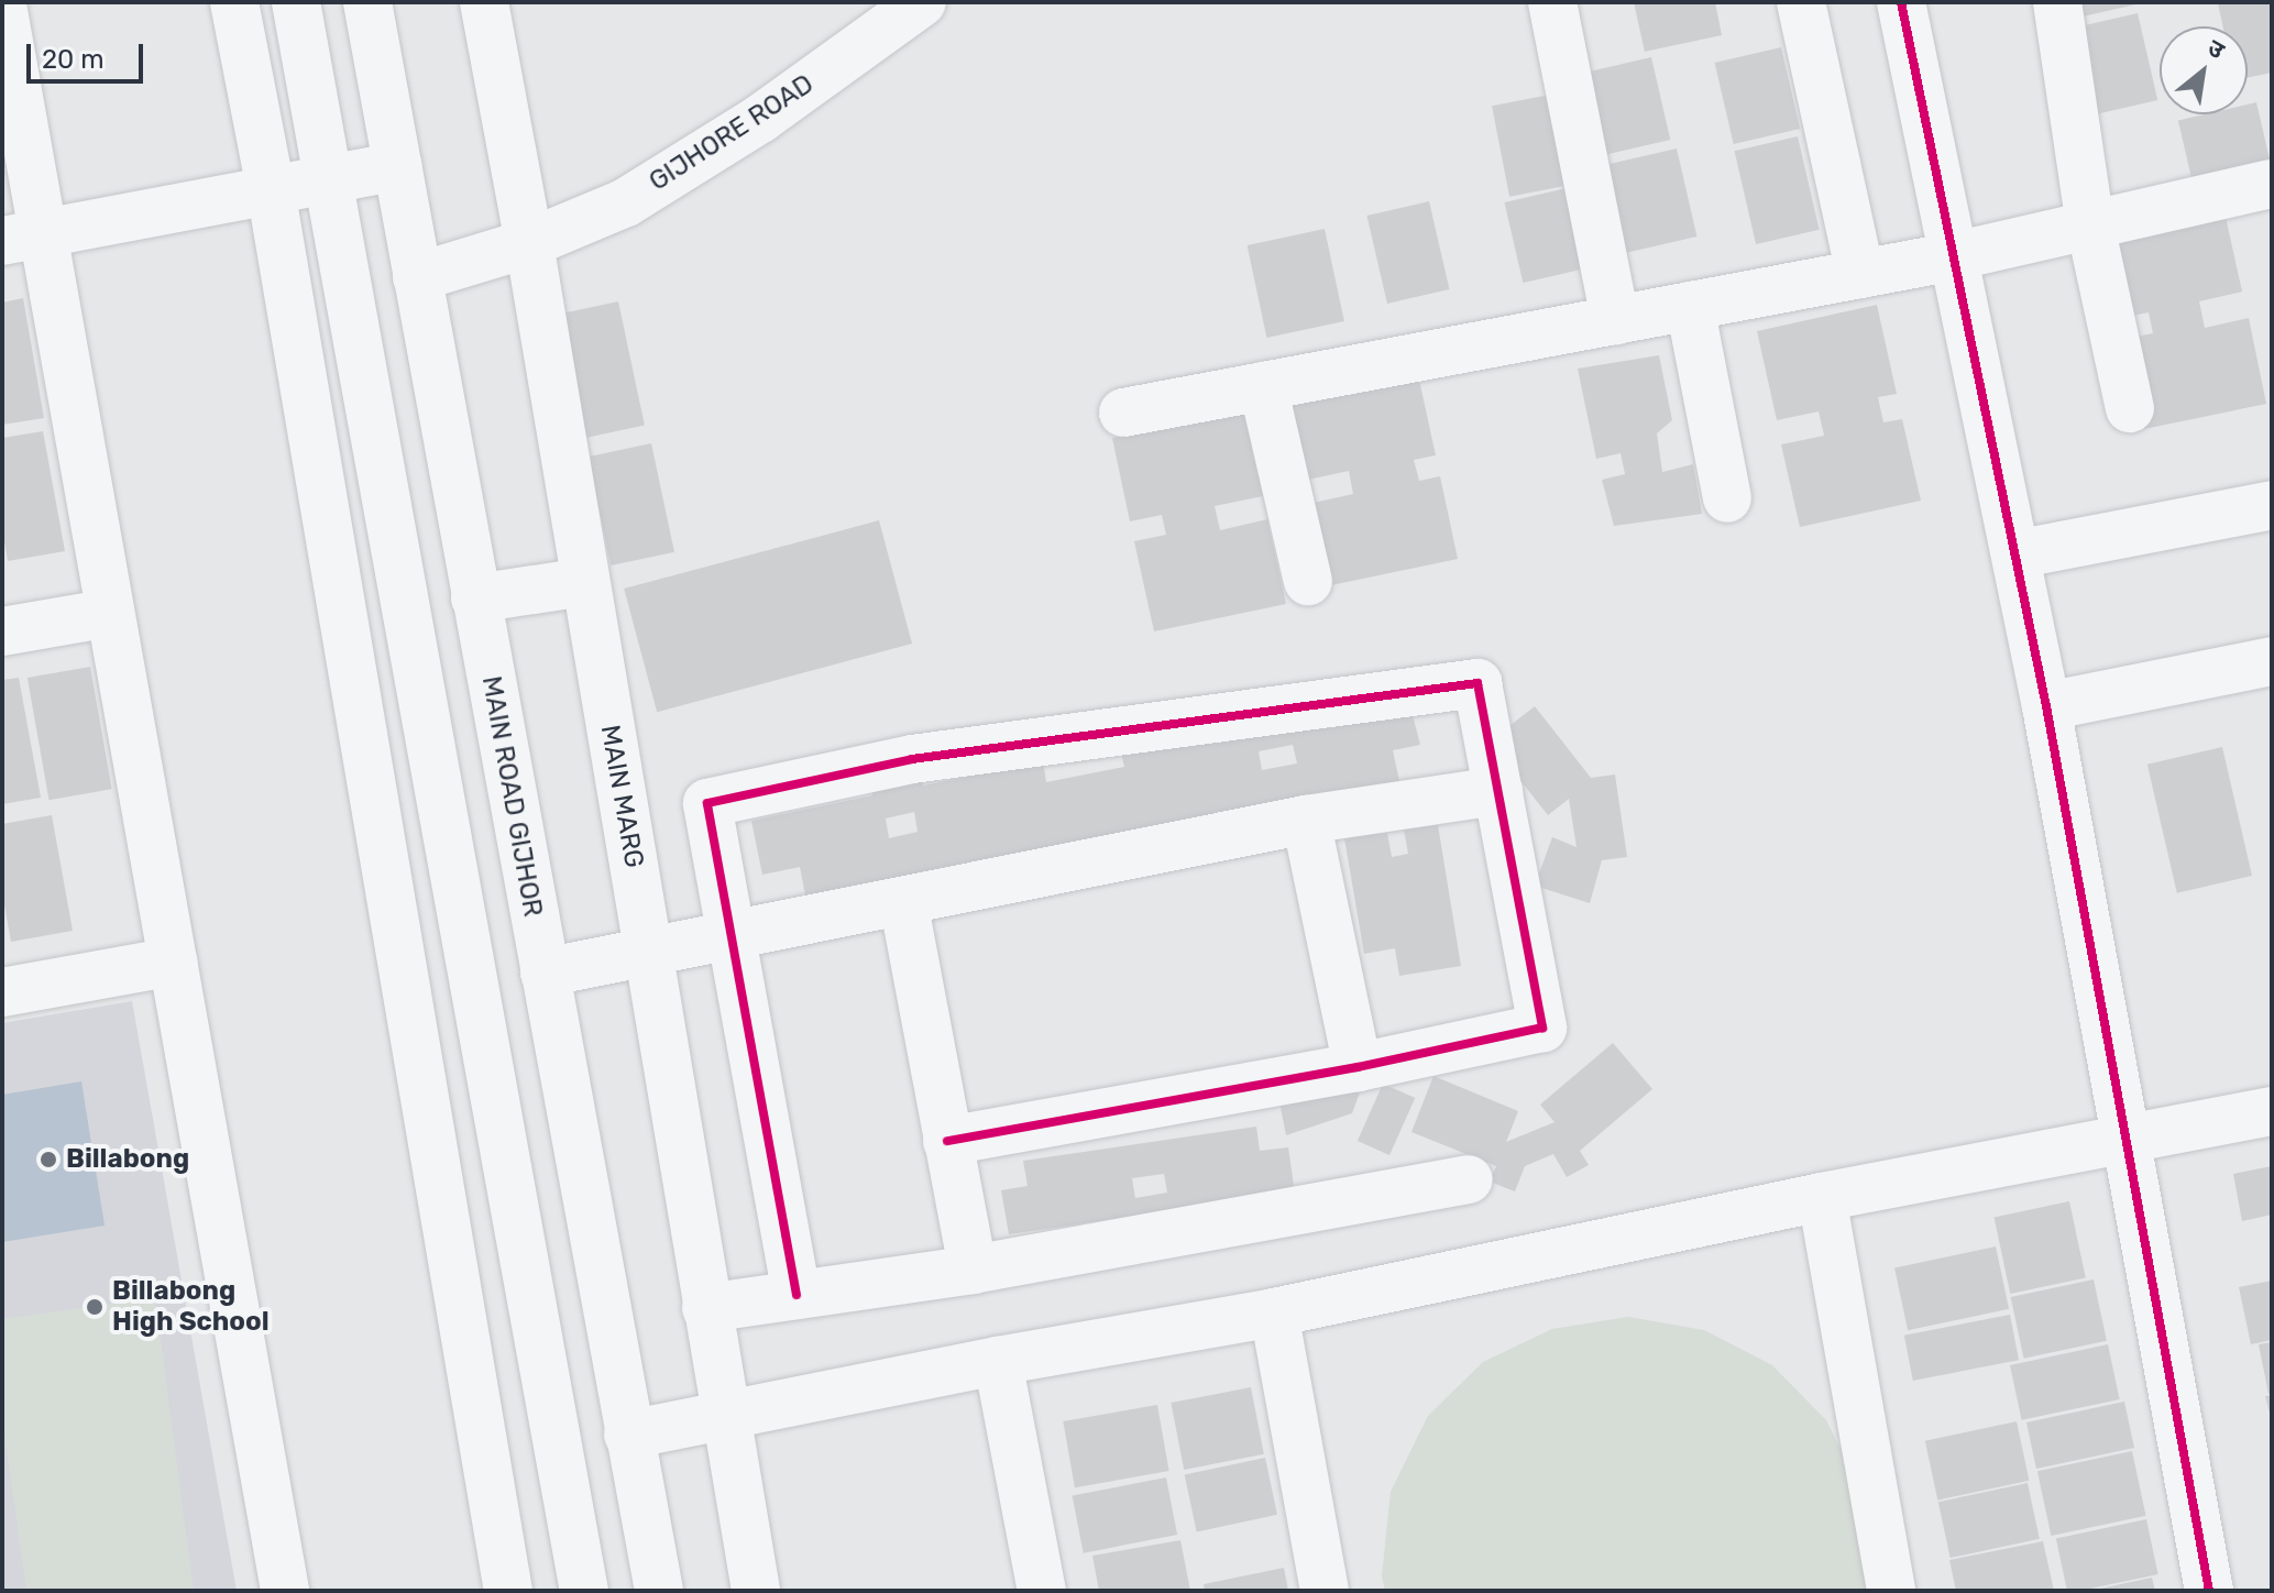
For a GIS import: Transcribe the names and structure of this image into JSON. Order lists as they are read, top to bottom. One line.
{"streets":{"street":["GIJHORE ROAD","MAIN ROAD GIJHOR","MAIN MARG"]},"crossings":[["GIJHORE ROAD","MAIN ROAD GIJHOR"],["GIJHORE ROAD","MAIN MARG"]],"places":["Billabong","Billabong High School"],"scale_bar":"20 m","north":"top right"}
